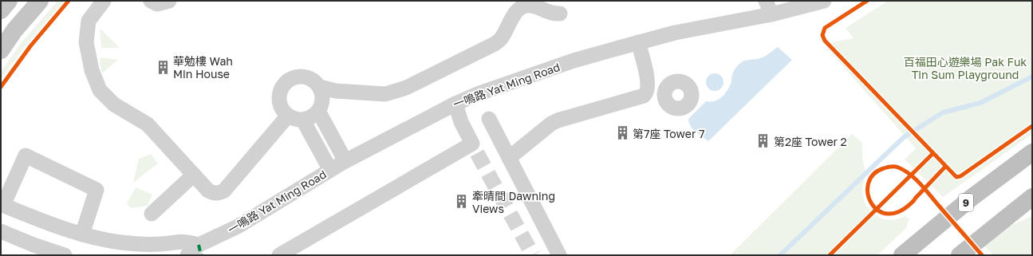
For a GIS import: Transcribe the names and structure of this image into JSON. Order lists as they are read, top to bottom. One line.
{"streets":{"highway":["9"],"street":["一鳴路 Yat Ming Road"]},"parks":["百福田心遊樂場 Pak Fuk Tin Sum Playground"],"places":{"building":["華勉樓 Wah Min House","第7座 Tower 7","第2座 Tower 2","牽晴間 Dawning Views"]}}
